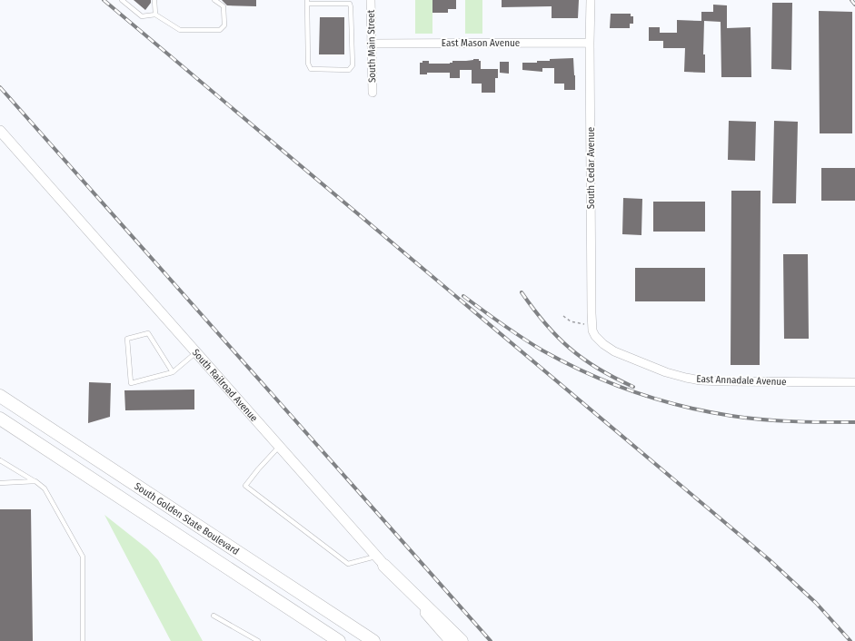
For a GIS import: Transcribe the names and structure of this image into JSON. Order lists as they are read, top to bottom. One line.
{"streets":{"main road":["South Golden State Boulevard"],"street":["East Mason Avenue","South Main Street","South Cedar Avenue","East Annadale Avenue","South Railroad Avenue"]},"crossings":[["East Mason Avenue","South Main Street"],["East Mason Avenue","South Cedar Avenue"],["South Cedar Avenue","East Annadale Avenue"]]}
